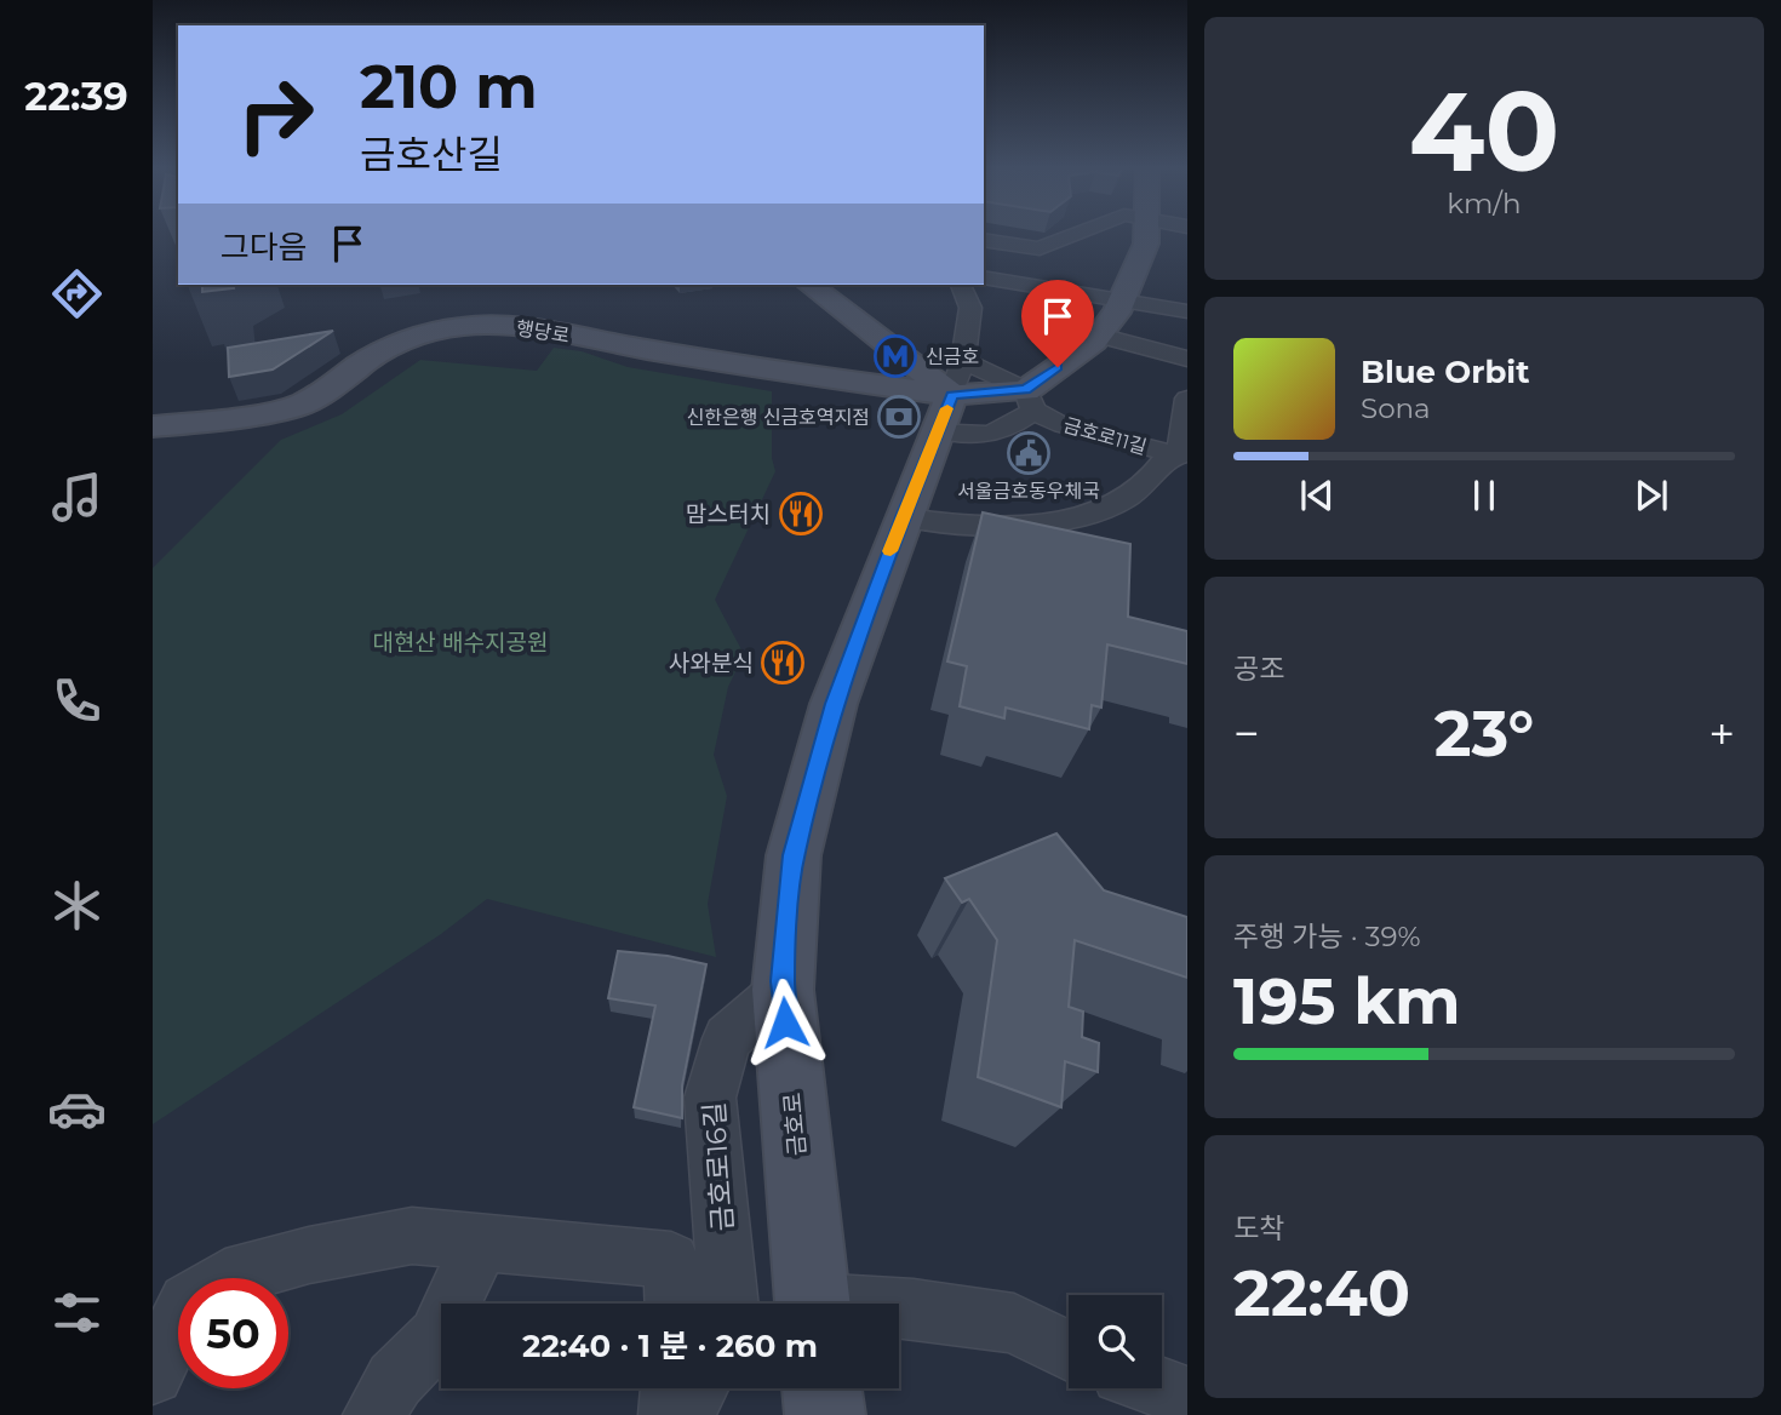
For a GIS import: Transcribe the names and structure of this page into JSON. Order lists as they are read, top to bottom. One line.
{"streets":{"main road":["행당로","금호로"],"street":["금호로11길","금호로16길"]},"crossings":[["행당로","금호로11길"],["행당로","금호로"],["금호로","금호로16길"]],"parks":["대현산 배수지공원"],"places":{"metro station":["신금호"],"bank":["신한은행 신금호역지점"],"public building":["서울금호동우체국"],"restaurant":["맘스터치","사와분식"]},"page":{"tabs":"22:39","tile":[["40","km/h"],"공조",["주행 가능 · 39%","195 km"],["도착","22:40"]],"turn":["210 m","금호산길"],"then":"그다음","song":["Blue Orbit","Sona"],"heat":["−","23°","+"],"limit":"50","trip":"22:40 · 1 분 · 260 m"}}
